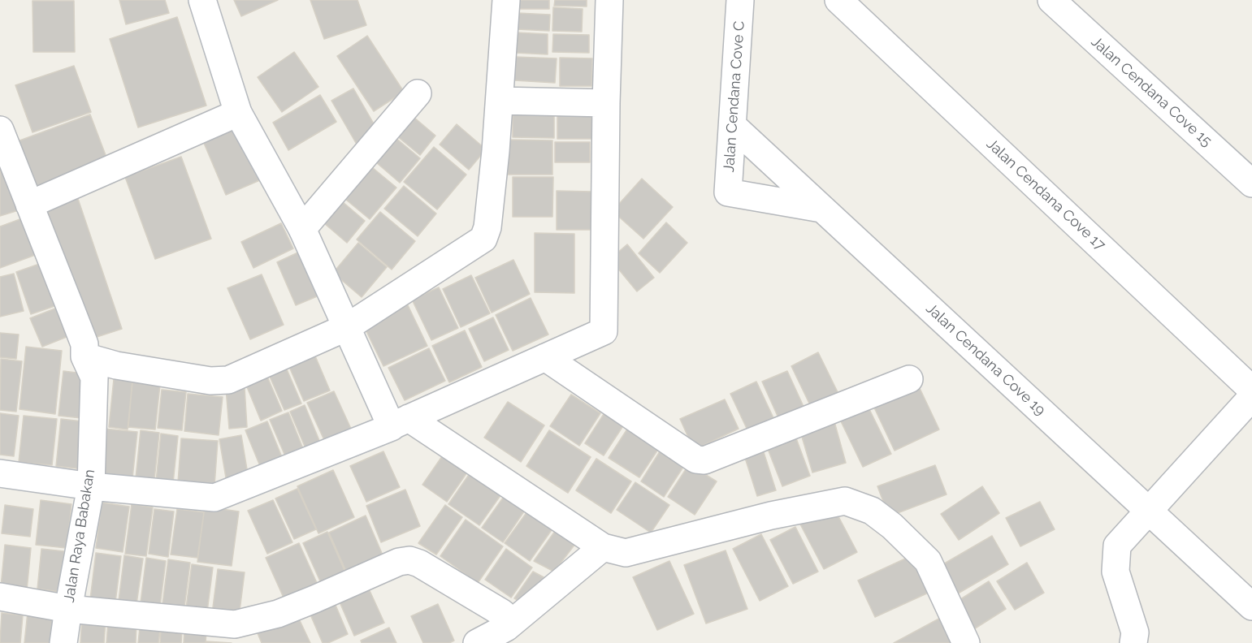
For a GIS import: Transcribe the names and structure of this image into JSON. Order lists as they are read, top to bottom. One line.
{"streets":{"street":["Jalan Cendana Cove 15","Jalan Cendana Cove C","Jalan Cendana Cove 17","Jalan Cendana Cove 19","Jalan Raya Babakan"]},"crossings":[["Jalan Cendana Cove C","Jalan Cendana Cove 19"]]}
